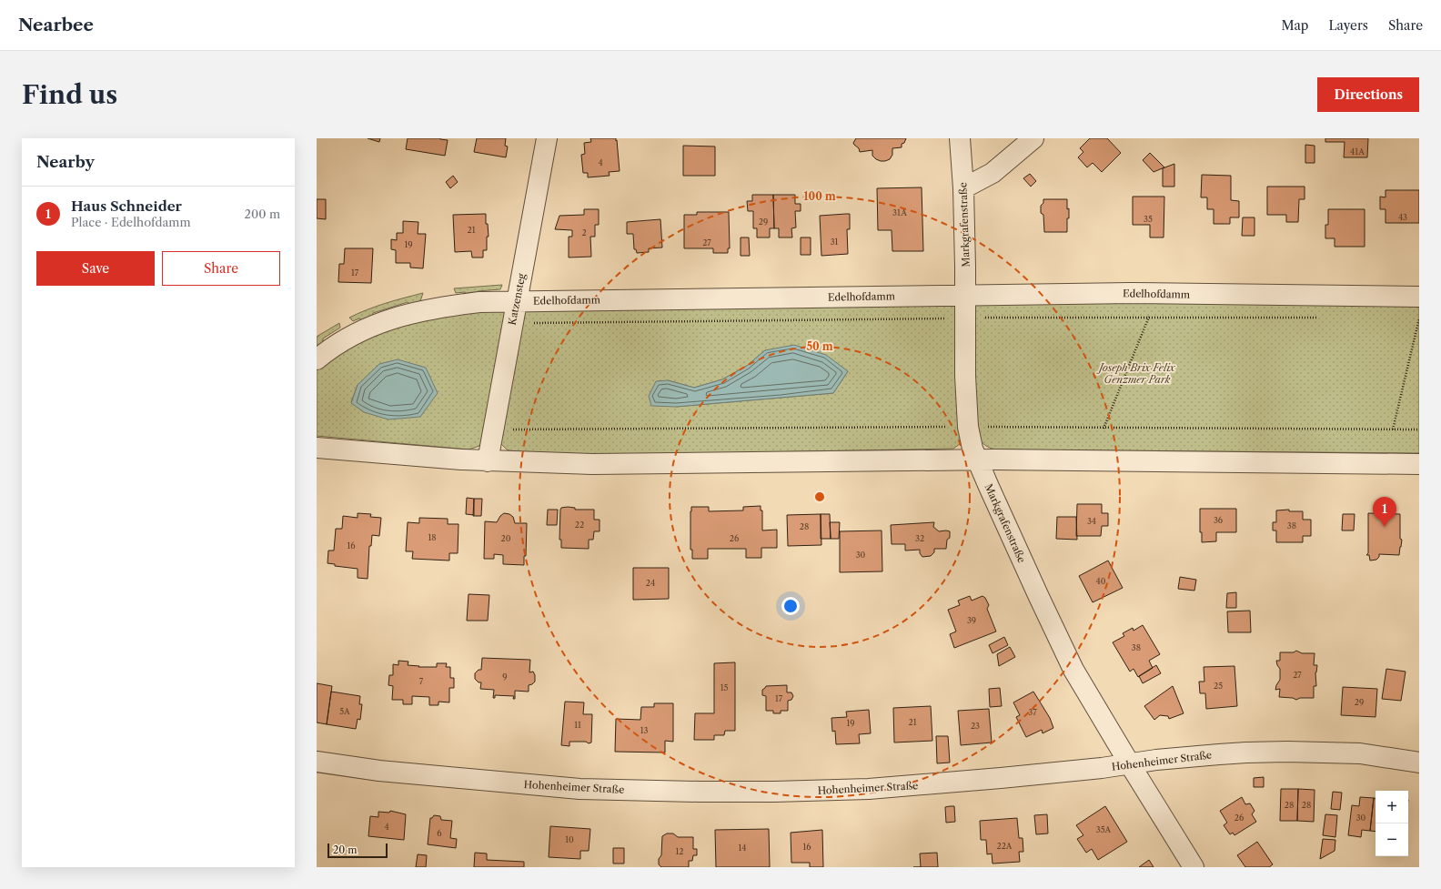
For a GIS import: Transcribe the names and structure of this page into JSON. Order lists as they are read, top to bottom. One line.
{"streets":{"street":["Markgrafenstraße","Edelhofdamm","Katzensteg","Hohenheimer Straße"]},"crossings":[["Markgrafenstraße","Edelhofdamm"],["Markgrafenstraße","Hohenheimer Straße"],["Edelhofdamm","Katzensteg"]],"parks":["Joseph Brix Felix Genzmer Park"],"house_numbers":["41A","4","31A","43","35","29","21","2","31","27","19","17","36","34","22","38","28","18","20","26","32","16","30","40","24","39","38","27","9","7","25","15","17","29","5A","37","21","19","11","23","13","28","28","26","30","4","35A","6","10","22A","16","14","12"],"scale_bar":"20 m","page":{"header":"Nearbee","nav":["Map","Layers","Share"],"buttons":["Directions",["Save","Share"]],"title":"Find us","heading":"Nearby","list":[{"mark":"1","name":"Haus Schneider","note":"Place · Edelhofdamm","value":"200 m"}],"pins":"1","map_buttons":["+","−"],"scale":"20 m"},"rings":["100 m","50 m"]}
